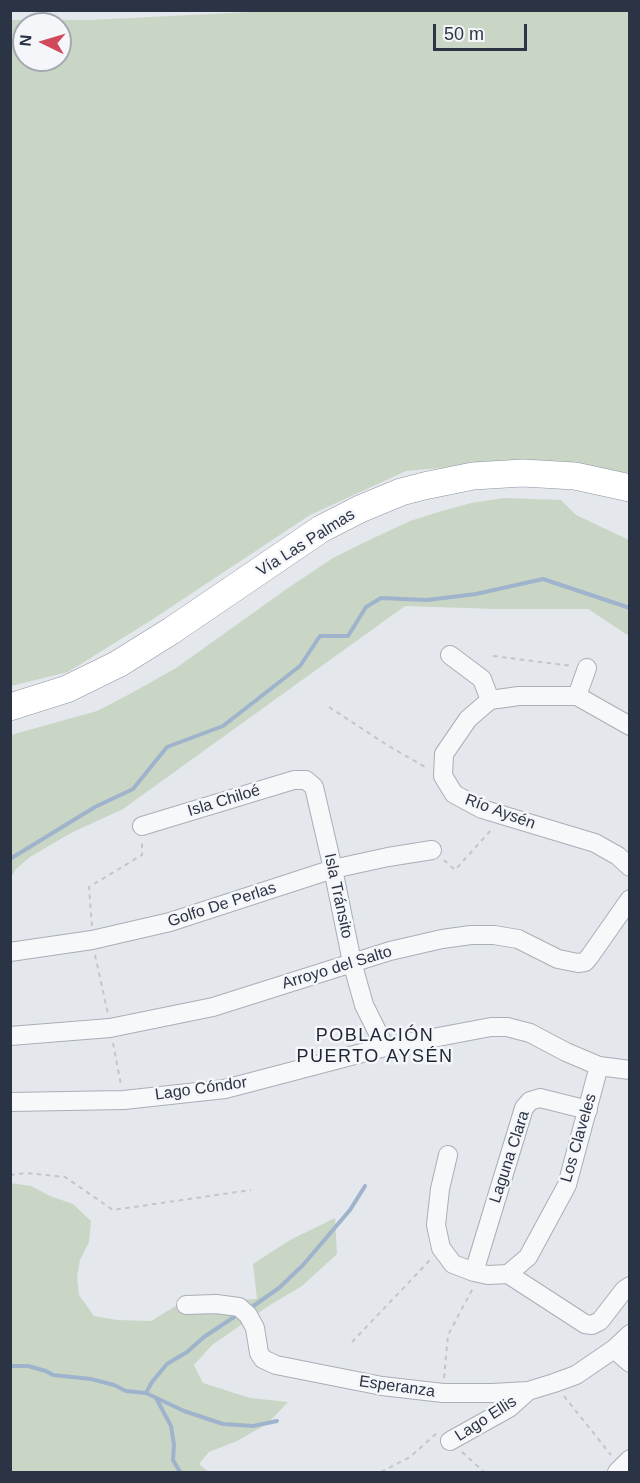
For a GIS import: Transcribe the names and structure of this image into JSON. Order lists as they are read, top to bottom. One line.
{"streets":{"highway":["Vía Las Palmas"],"street":["Isla Chiloé","Río Aysén","Isla Tránsito","Golfo De Perlas","Arroyo del Salto","Lago Cóndor","Los Claveles","Laguna Clara","Esperanza","Lago Ellis"]},"crossings":[["Isla Chiloé","Isla Tránsito"],["Isla Tránsito","Golfo De Perlas"],["Isla Tránsito","Arroyo del Salto"],["Isla Tránsito","Lago Cóndor"],["Lago Cóndor","Los Claveles"],["Los Claveles","Laguna Clara"],["Esperanza","Lago Ellis"]],"districts":["POBLACIÓN PUERTO AYSÉN"],"scale_bar":"50 m","north":"left"}
